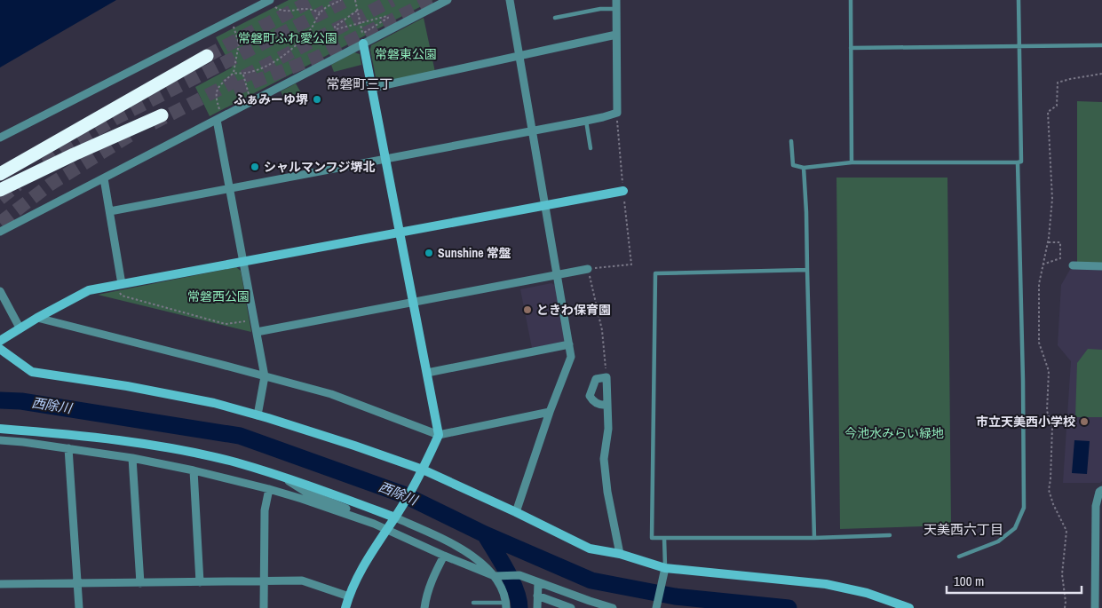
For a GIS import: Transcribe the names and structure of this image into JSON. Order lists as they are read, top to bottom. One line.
{"districts":["常磐町三丁","天美西六丁目"],"water":["西除川"],"parks":["常磐町ふれ愛公園","常磐東公園","常磐西公園","今池水みらい緑地"],"places":["ふぁみーゆ堺","シャルマンフジ堺北","Sunshine 常盤","ときわ保育園","市立天美西小学校"],"scale_bar":"100 m"}
